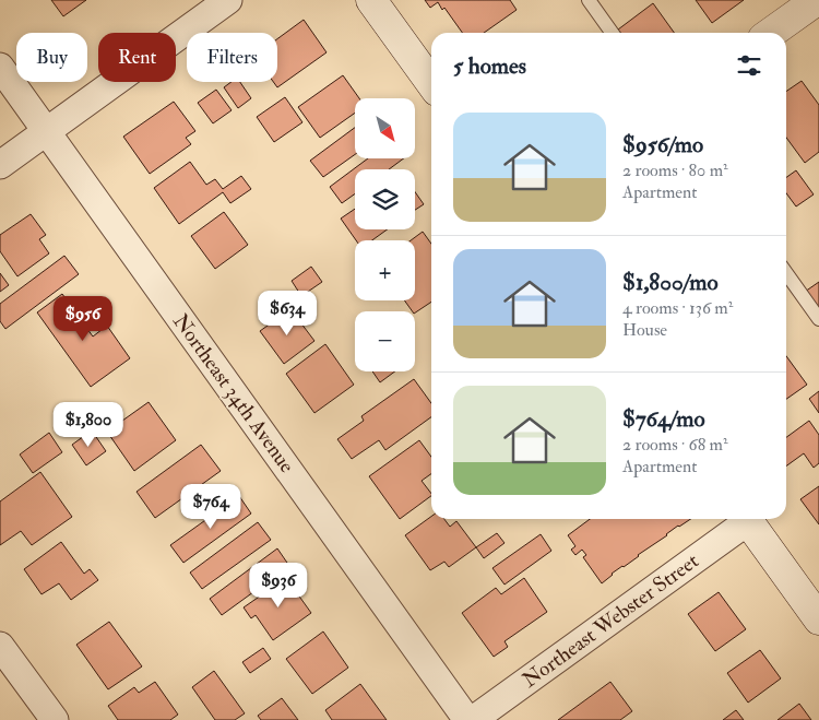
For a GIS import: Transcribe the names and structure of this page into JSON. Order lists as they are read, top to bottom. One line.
{"streets":{"street":["Northeast 34th Avenue","Northeast Webster Street"]},"north":"bottom right","page":{"chip":["Buy","Rent","Filters"],"heading":"5 homes","map_buttons":["+","−"],"list":[{"name":"$956/mo","note":"2 rooms · 80 m² · Apartment"},{"name":"$1,800/mo","note":"4 rooms · 136 m² · House"},{"name":"$764/mo","note":"2 rooms · 68 m² · Apartment"}],"price":["$634","$956","$1,800","$764","$936"]}}
